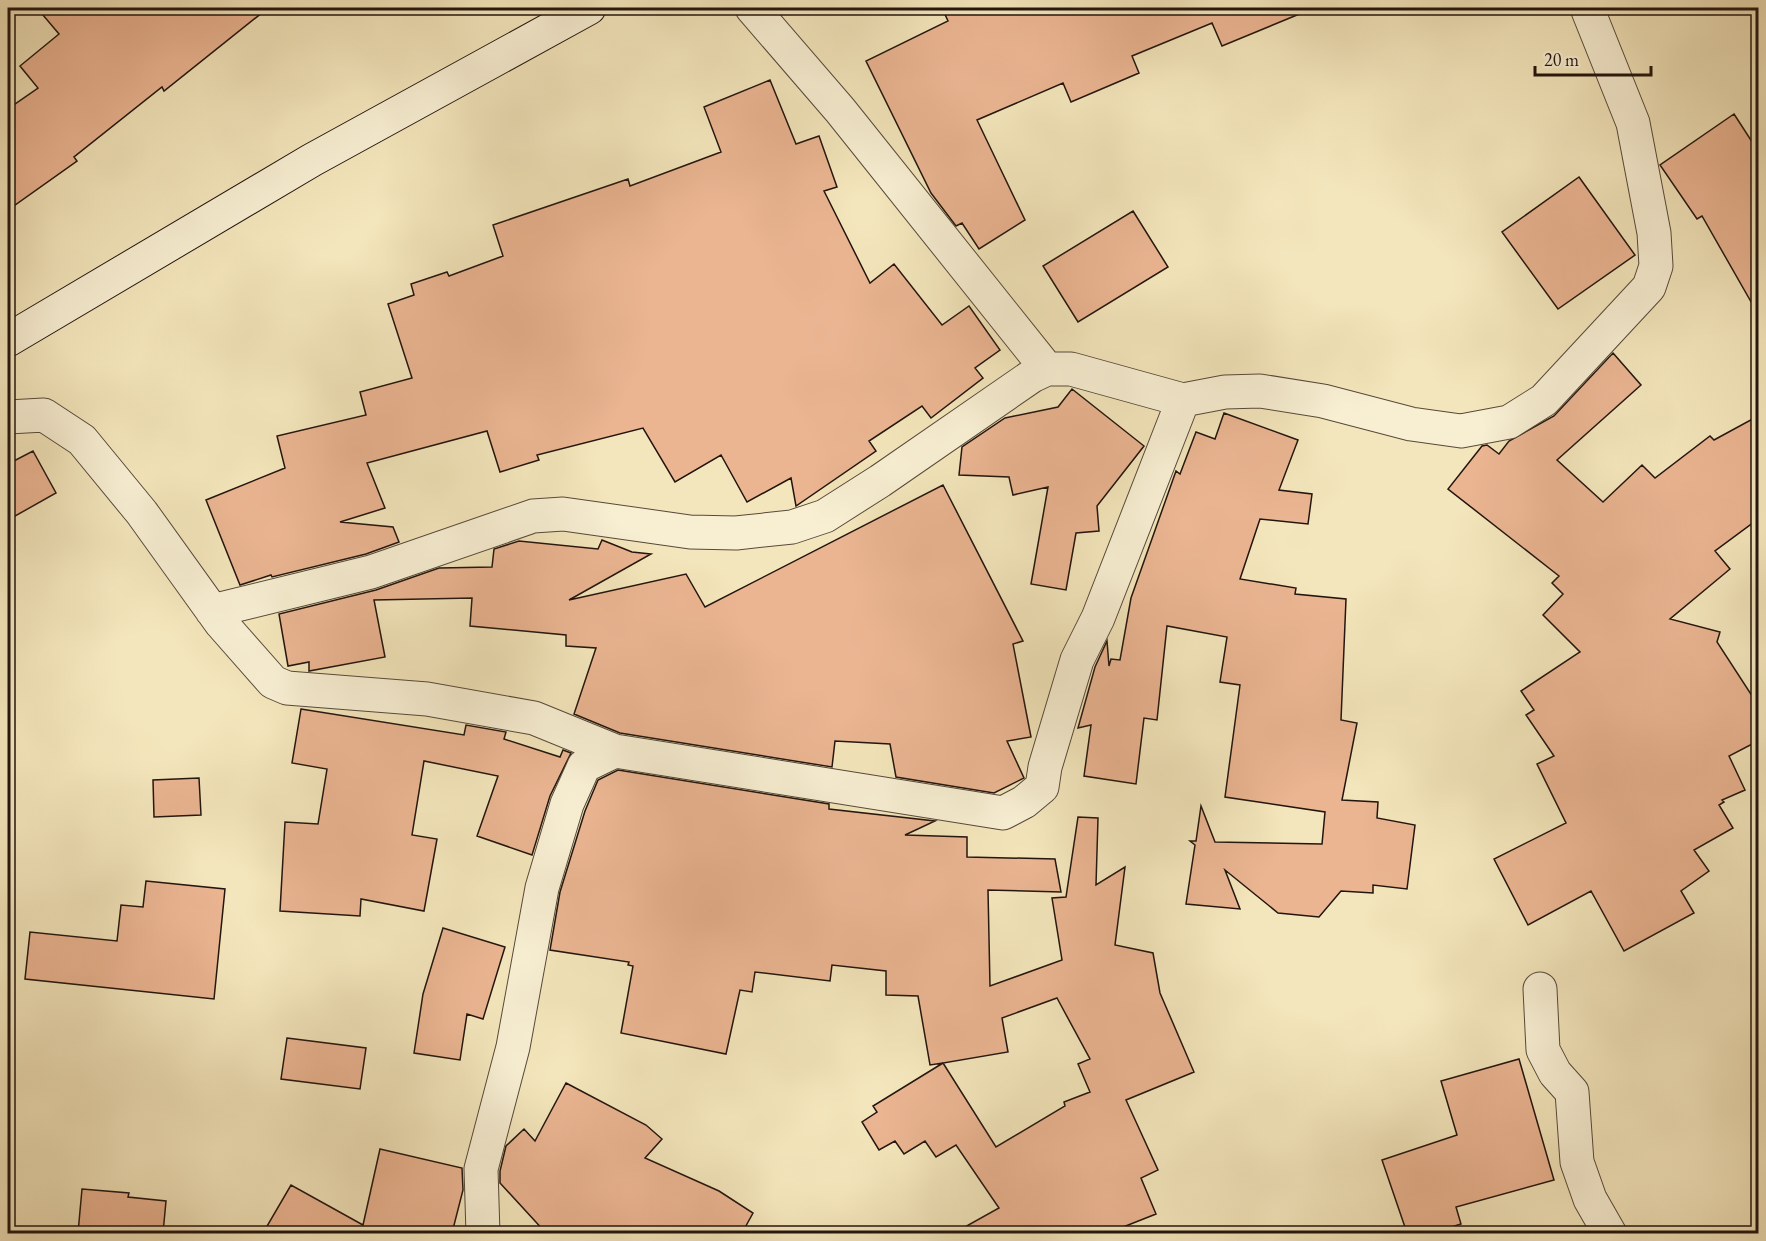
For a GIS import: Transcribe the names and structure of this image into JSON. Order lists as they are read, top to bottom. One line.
{"scale_bar":"20 m"}
